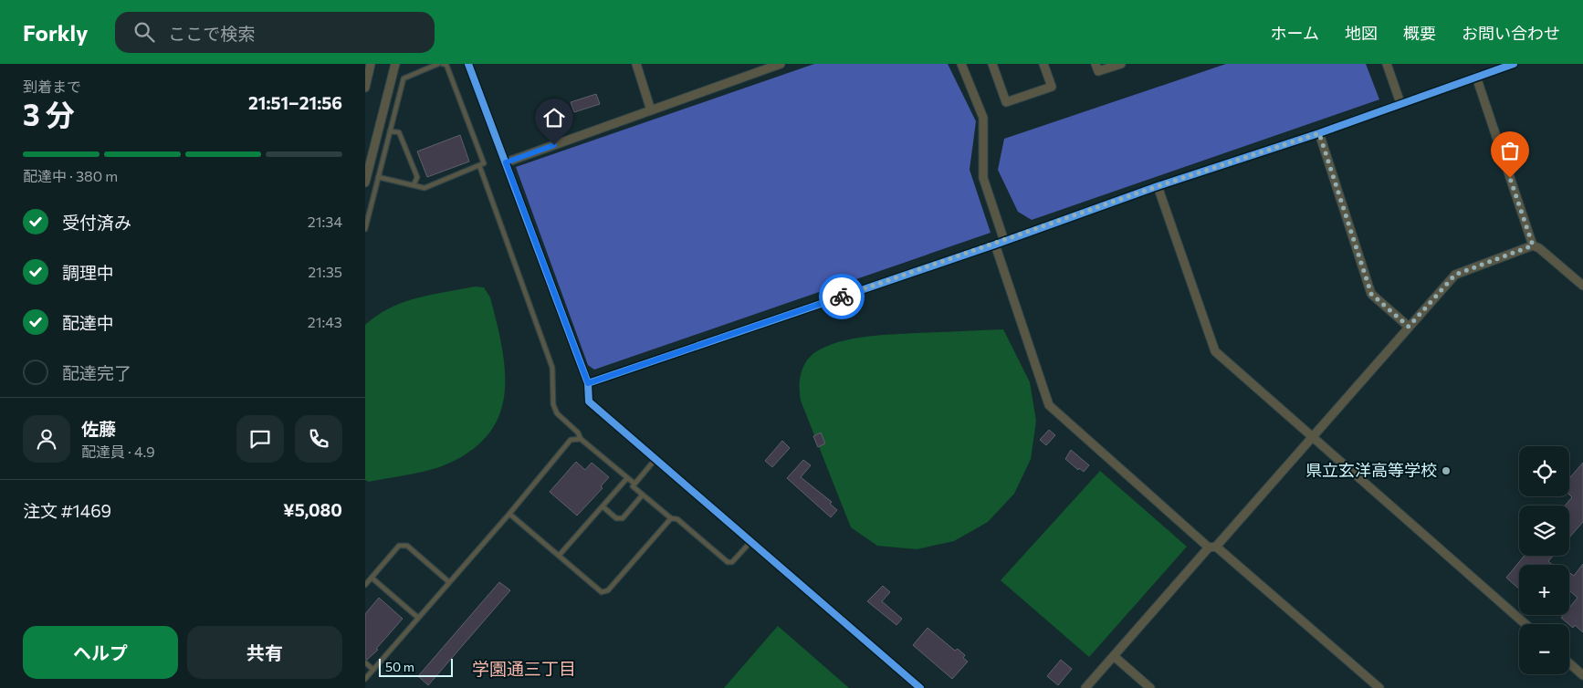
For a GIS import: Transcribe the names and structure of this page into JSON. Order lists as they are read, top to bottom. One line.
{"districts":["学園通三丁目"],"places":["県立玄洋高等学校"],"scale_bar":"50 m","page":{"header":"Forkly","search":"ここで検索","nav":["ホーム","地図","概要","お問い合わせ"],"heading":["3 分","到着まで","21:51–21:56"],"panel":["佐藤","配達員 · 4.9","注文 #1469","¥5,080"],"bar":"配達中 · 380 m","list":[["受付済み","21:34"],["調理中","21:35"],["配達中","21:43"],"配達完了"],"map_buttons":["+","−"],"buttons":["ヘルプ","共有"],"scale":"50 m"}}
